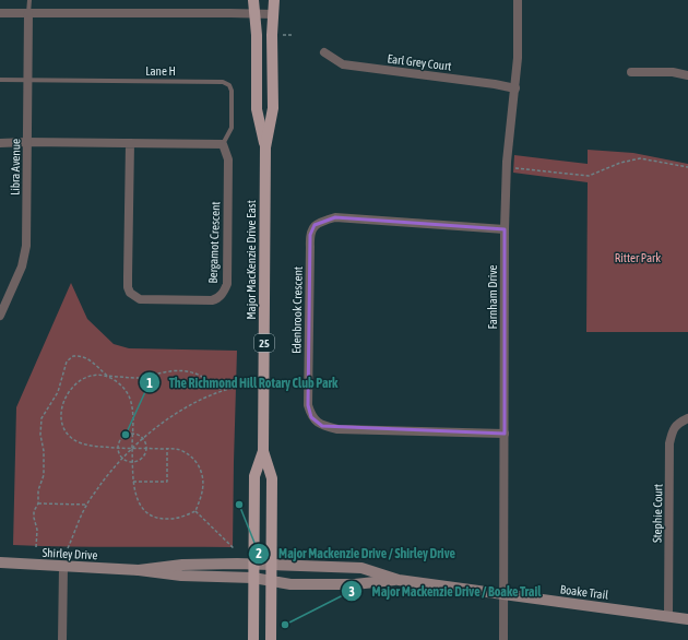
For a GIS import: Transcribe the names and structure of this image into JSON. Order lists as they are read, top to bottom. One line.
{"streets":{"main road":["Major MacKenzie Drive East","25"],"street":["Earl Grey Court","Libra Avenue","Bergamot Crescent","Farnham Drive","Edenbrook Crescent","Stephie Court","Shirley Drive","Boake Trail"],"lane":["Lane H"]},"crossings":[["Earl Grey Court","Farnham Drive"],["Lane H","Libra Avenue"],["Lane H","Bergamot Crescent"],["Major MacKenzie Drive East","Shirley Drive"],["Major MacKenzie Drive East","Boake Trail"],["Farnham Drive","Edenbrook Crescent"],["Farnham Drive","Boake Trail"],["Stephie Court","Boake Trail"],["Shirley Drive","Boake Trail"]],"parks":["Ritter Park"],"places":["The Richmond Hill Rotary Club Park","Major Mackenzie Drive / Shirley Drive","Major Mackenzie Drive / Boake Trail"]}
